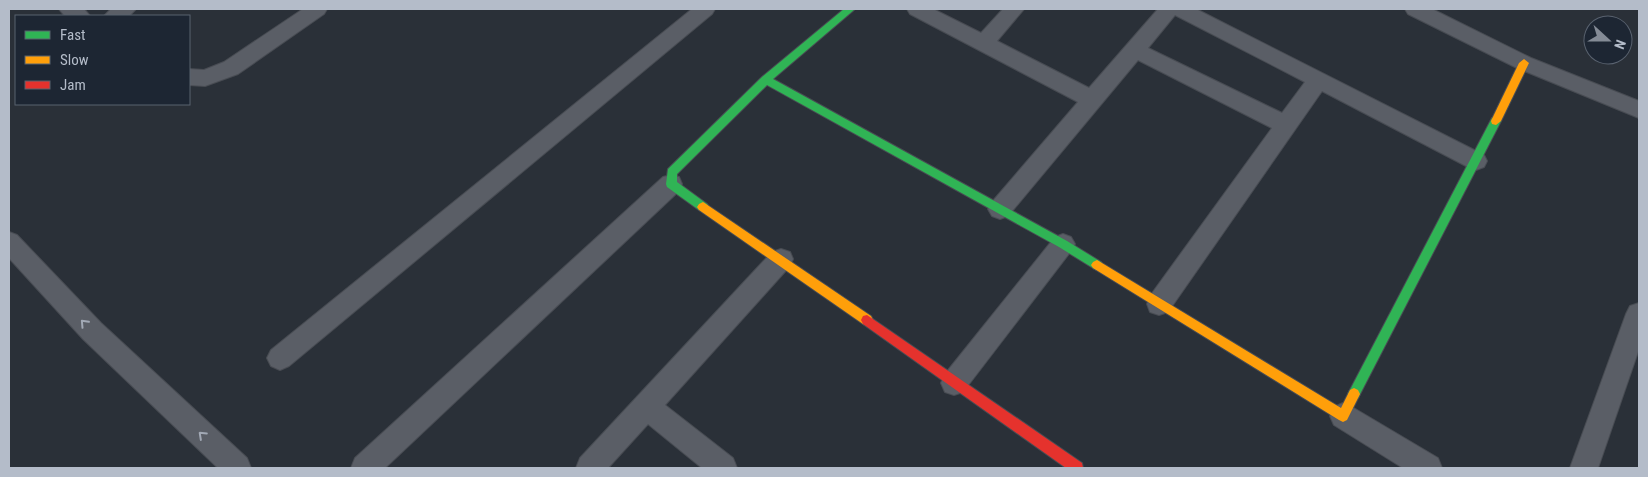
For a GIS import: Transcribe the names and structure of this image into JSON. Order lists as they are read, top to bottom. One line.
{"legend":["Fast","Slow","Jam"],"north":"right"}
